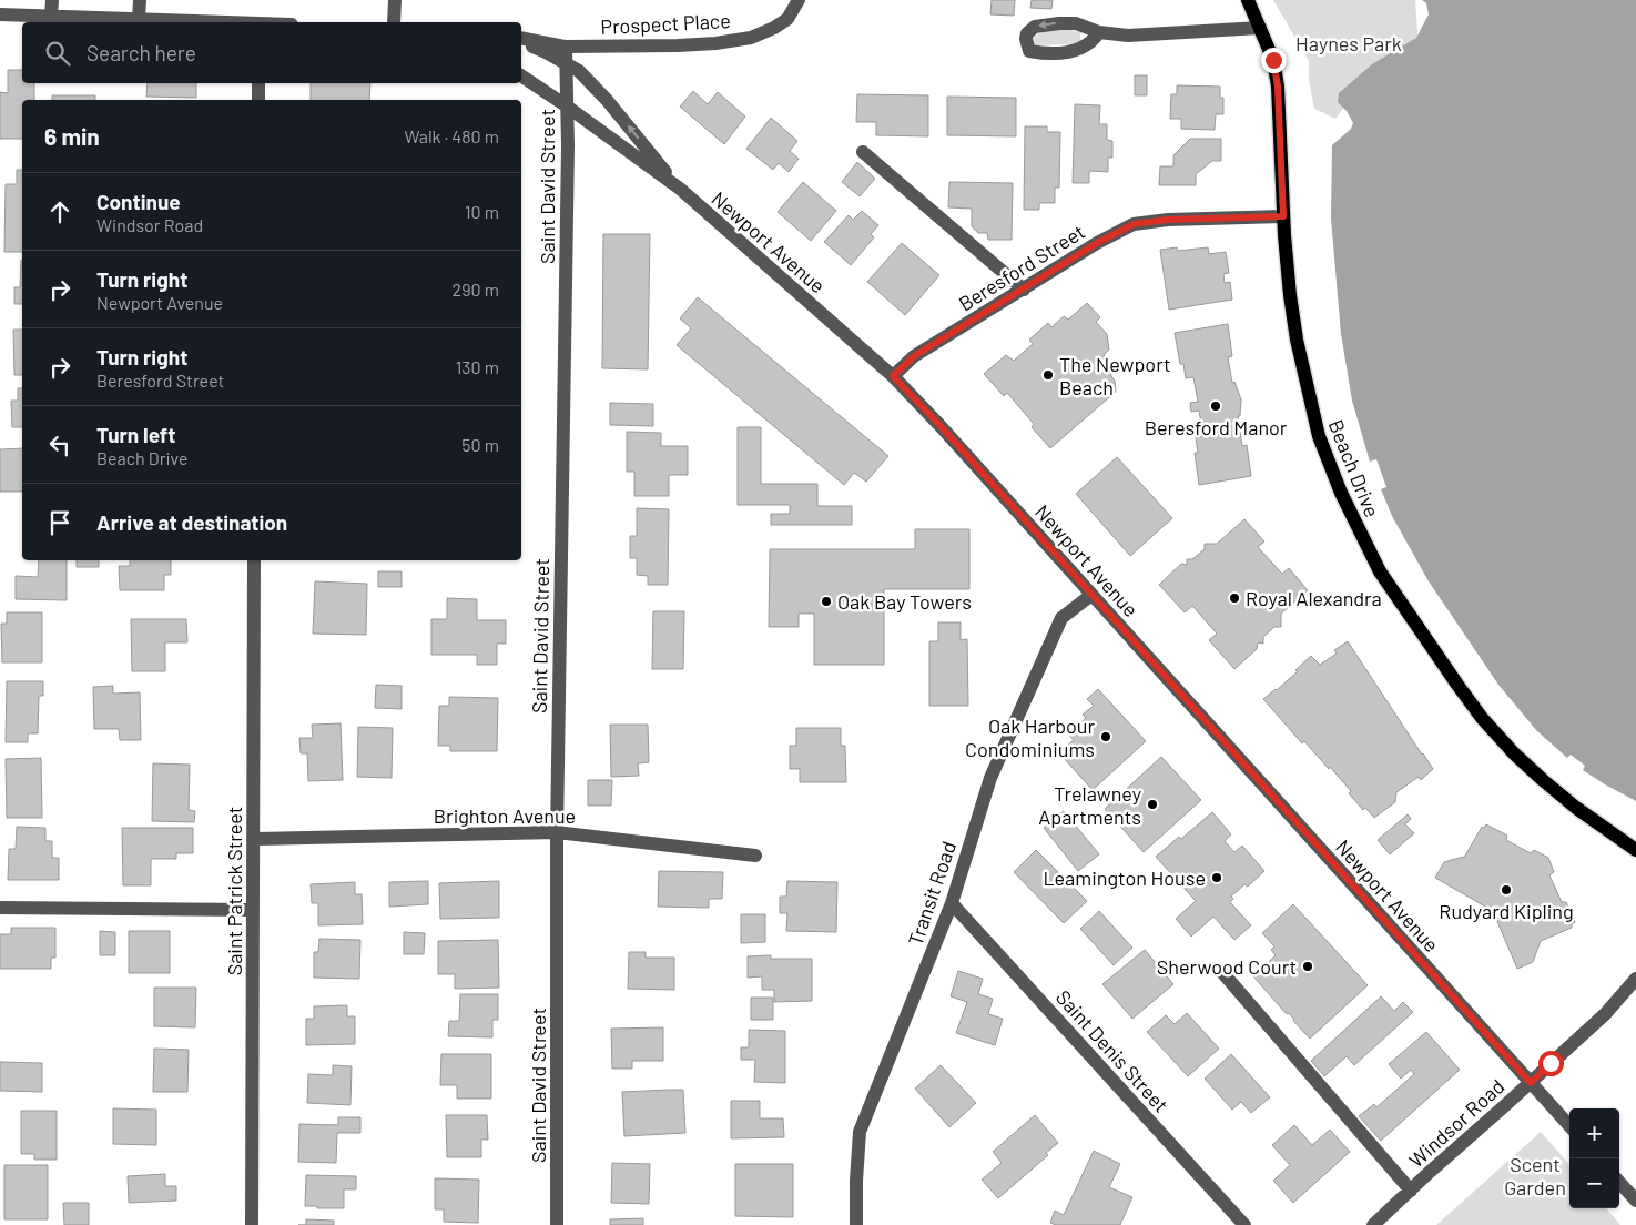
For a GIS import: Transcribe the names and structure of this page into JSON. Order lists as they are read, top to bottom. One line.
{"streets":{"main road":["Beach Drive"],"street":["Prospect Place","Saint David Street","Newport Avenue","Beresford Street","Brighton Avenue","Saint Patrick Street","Transit Road","Saint Denis Street","Windsor Road"]},"crossings":[["Prospect Place","Saint David Street"],["Saint David Street","Newport Avenue"],["Saint David Street","Brighton Avenue"],["Newport Avenue","Beresford Street"],["Newport Avenue","Transit Road"],["Newport Avenue","Windsor Road"],["Beresford Street","Beach Drive"],["Brighton Avenue","Saint Patrick Street"],["Transit Road","Saint Denis Street"]],"parks":["Haynes Park","Scent Garden"],"places":["The Newport Beach","Beresford Manor","Royal Alexandra","Oak Bay Towers","Oak Harbour Condominiums","Trelawney Apartments","Leamington House","Rudyard Kipling","Sherwood Court"],"page":{"search":"Search here","heading":["6 min","Walk · 480 m"],"list":[["Continue","Windsor Road","10 m"],["Turn right","Newport Avenue","290 m"],["Turn right","Beresford Street","130 m"],["Turn left","Beach Drive","50 m"],"Arrive at destination"],"map_buttons":["+","−"]}}
